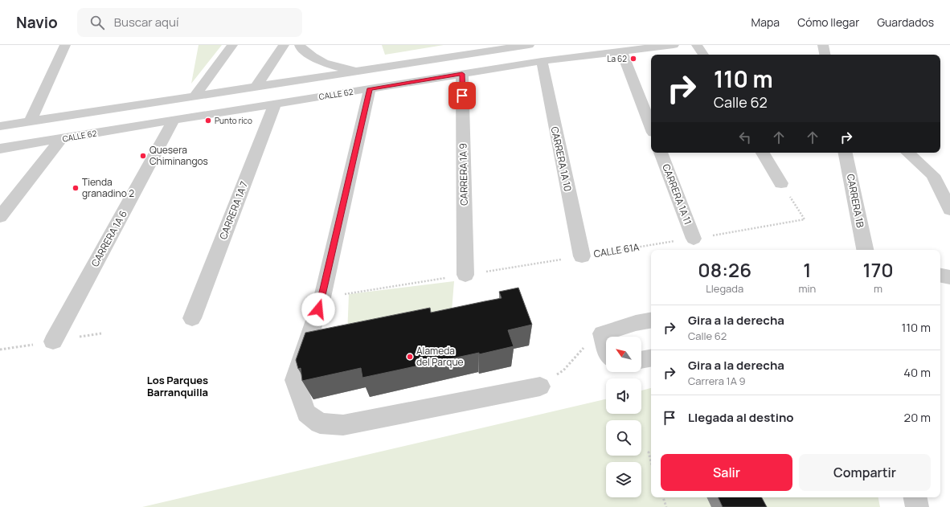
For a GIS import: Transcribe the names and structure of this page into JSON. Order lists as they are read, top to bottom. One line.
{"streets":{"street":["CALLE 62","CARRERA 1A 10","CARRERA 1A 9","CARRERA 1A 11","CARRERA 1B","CARRERA 1A 7","CARRERA 1A 6"],"path":["CALLE 61A"]},"crossings":[["CALLE 62","CARRERA 1A 10"],["CALLE 62","CARRERA 1A 9"],["CALLE 62","CARRERA 1A 7"],["CALLE 62","CARRERA 1A 6"],["CARRERA 1A 10","CALLE 61A"],["CARRERA 1A 9","CALLE 61A"],["CARRERA 1A 11","CALLE 61A"]],"districts":["Los Parques Barranquilla"],"places":["La 62","Punto rico","Quesera Chiminangos","Tienda granadino 2","Alameda del Parque"],"north":"top left","page":{"header":"Navio","search":"Buscar aquí","nav":["Mapa","Cómo llegar","Guardados"],"turn":["110 m","Calle 62"],"eta":["08:26","Llegada","1","min","170","m"],"list":[{"name":"Gira a la derecha","note":"Calle 62","value":"110 m"},{"name":"Gira a la derecha","note":"Carrera 1A 9","value":"40 m"},{"name":"Llegada al destino","value":"20 m"}],"buttons":["Salir","Compartir"]}}
